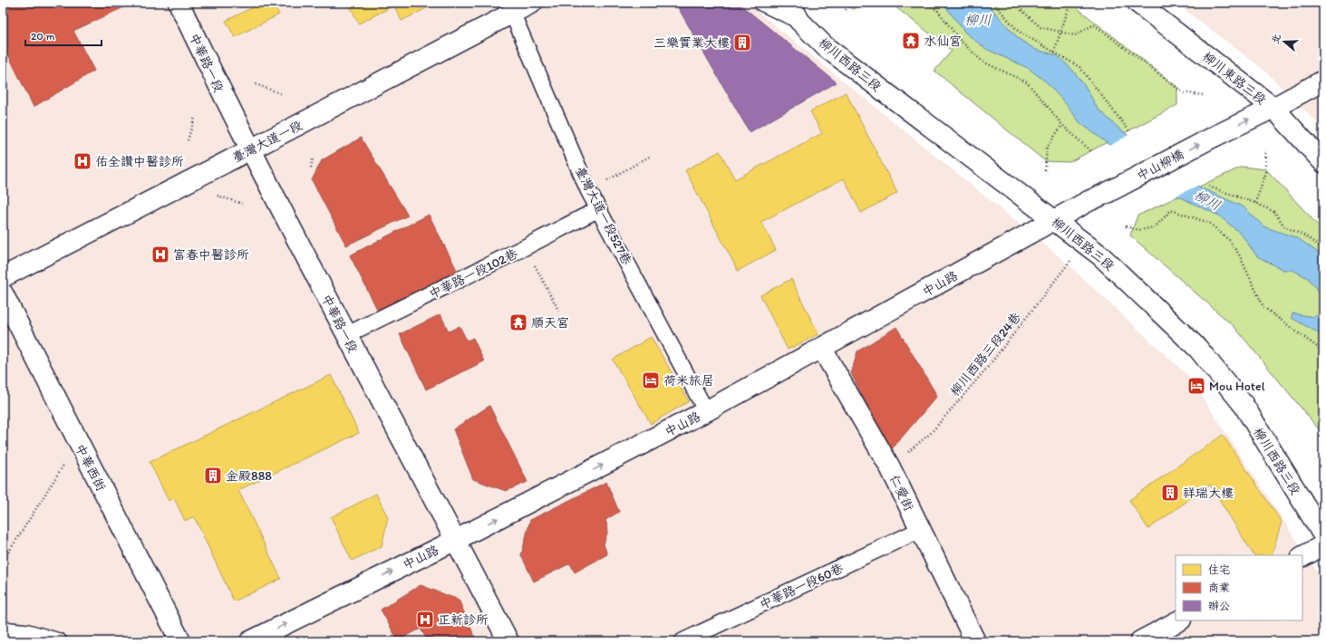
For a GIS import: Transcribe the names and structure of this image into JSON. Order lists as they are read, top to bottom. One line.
{"streets":{"street":["中華路一段","柳川西路三段","柳川東路三段","臺灣大道一段","中山柳橋","中山路","中華西街","仁愛街"],"lane":["臺灣大道一段527巷","中華路一段102巷","中華路一段60巷"],"path":["柳川西路三段24巷"]},"crossings":[["中華路一段","臺灣大道一段"],["中華路一段","中華路一段102巷"],["中華路一段","中山路"],["柳川西路三段","中山路"],["柳川西路三段","柳川西路三段24巷"],["柳川東路三段","中山柳橋"],["臺灣大道一段","臺灣大道一段527巷"],["中山柳橋","中山路"],["臺灣大道一段527巷","中華路一段102巷"],["臺灣大道一段527巷","中山路"],["中山路","仁愛街"],["柳川西路三段24巷","仁愛街"],["仁愛街","中華路一段60巷"]],"one_way":["中山柳橋","中山路"],"water":["柳川"],"places":{"temple":["水仙宮","順天宮"],"building":["三樂實業大樓","金殿888","祥瑞大樓"],"hospital":["佑全讚中醫診所","富春中醫診所","正新診所"],"hotel":["荷米旅居","Mou Hotel"]},"legend":["住宅","商業","辦公"],"scale_bar":"20 m","north":"left"}
